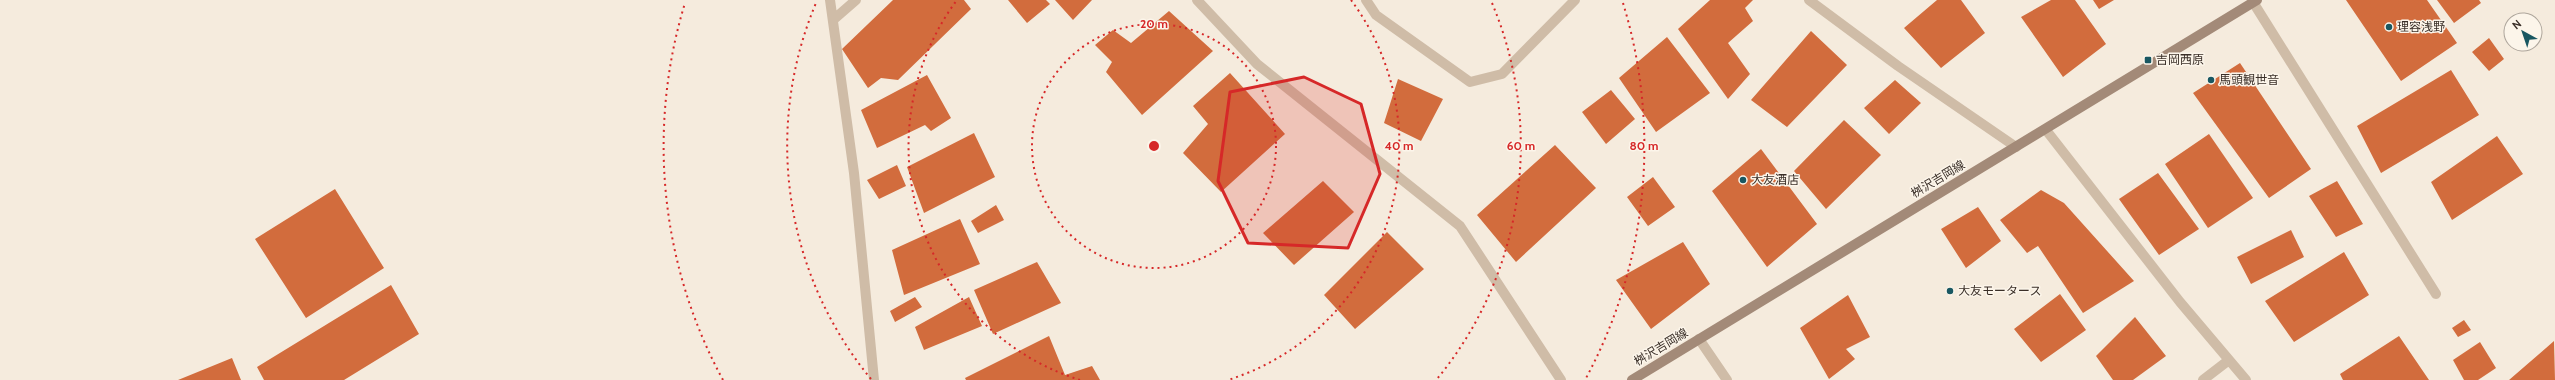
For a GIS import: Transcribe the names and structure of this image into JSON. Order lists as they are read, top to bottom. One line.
{"streets":{"main road":["桝沢吉岡線"]},"places":{"other":["理容浅野","馬頭観世音","大友酒店","大友モータース"],"transit":["吉岡西原"]},"north":"top left","rings":["20 m","40 m","60 m","80 m"]}
